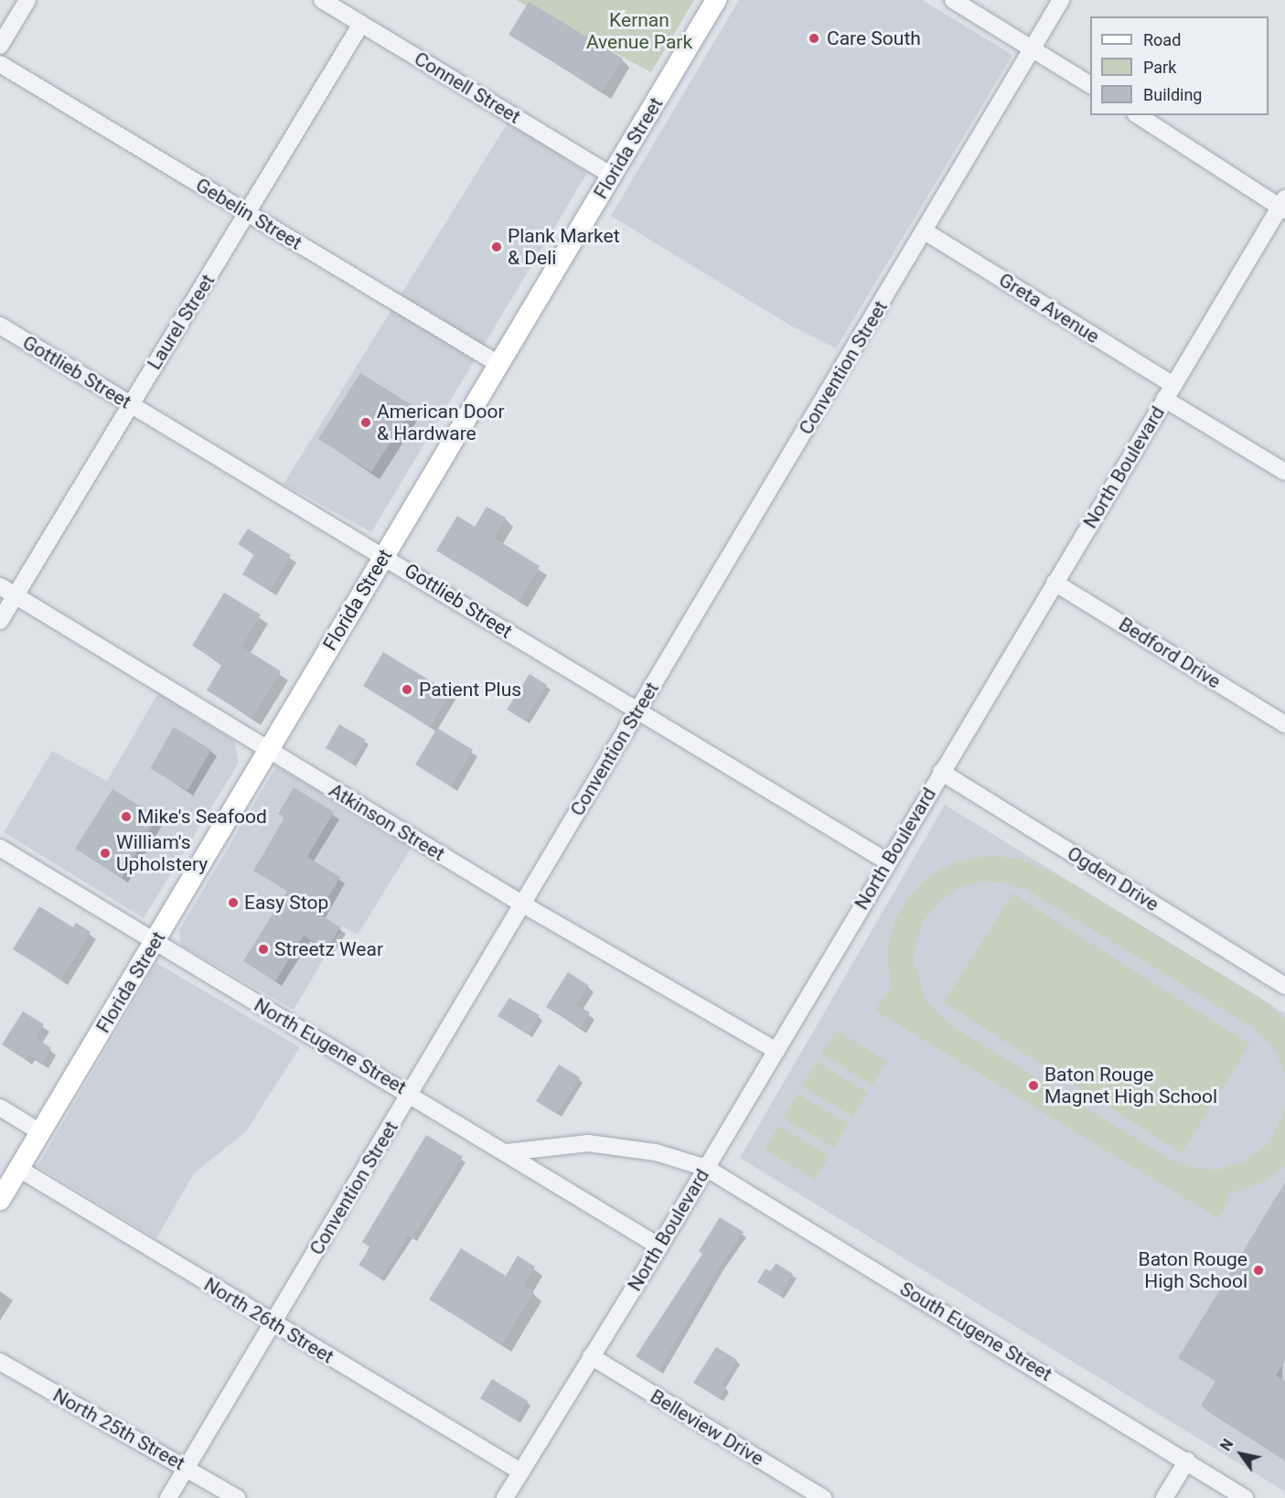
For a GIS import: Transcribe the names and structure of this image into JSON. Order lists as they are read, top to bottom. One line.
{"streets":{"main road":["Florida Street"],"street":["Connell Street","Gebelin Street","Greta Avenue","Laurel Street","Convention Street","Gottlieb Street","North Boulevard","Bedford Drive","Atkinson Street","Ogden Drive","North Eugene Street","North 26th Street","South Eugene Street","Belleview Drive","North 25th Street"]},"crossings":[["Connell Street","Florida Street"],["Connell Street","Laurel Street"],["Florida Street","Gebelin Street"],["Florida Street","Gottlieb Street"],["Florida Street","Atkinson Street"],["Florida Street","North Eugene Street"],["Florida Street","North 26th Street"],["Gebelin Street","Laurel Street"],["Greta Avenue","Convention Street"],["Greta Avenue","North Boulevard"],["Laurel Street","Gottlieb Street"],["Laurel Street","Atkinson Street"],["Convention Street","Gottlieb Street"],["Convention Street","Atkinson Street"],["Convention Street","North Eugene Street"],["Convention Street","North 26th Street"],["Convention Street","North 25th Street"],["Gottlieb Street","North Boulevard"],["North Boulevard","Bedford Drive"],["North Boulevard","Atkinson Street"],["North Boulevard","Ogden Drive"],["North Boulevard","North Eugene Street"],["North Boulevard","North 26th Street"],["North Boulevard","South Eugene Street"],["North Boulevard","Belleview Drive"],["North Eugene Street","South Eugene Street"]],"parks":["Kernan Avenue Park"],"places":["Care South","Plank Market & Deli","American Door & Hardware","Patient Plus","Mike's Seafood","William's Upholstery","Easy Stop","Streetz Wear","Baton Rouge Magnet High School","Baton Rouge High School"],"legend":["Road","Park","Building"],"north":"top left"}
